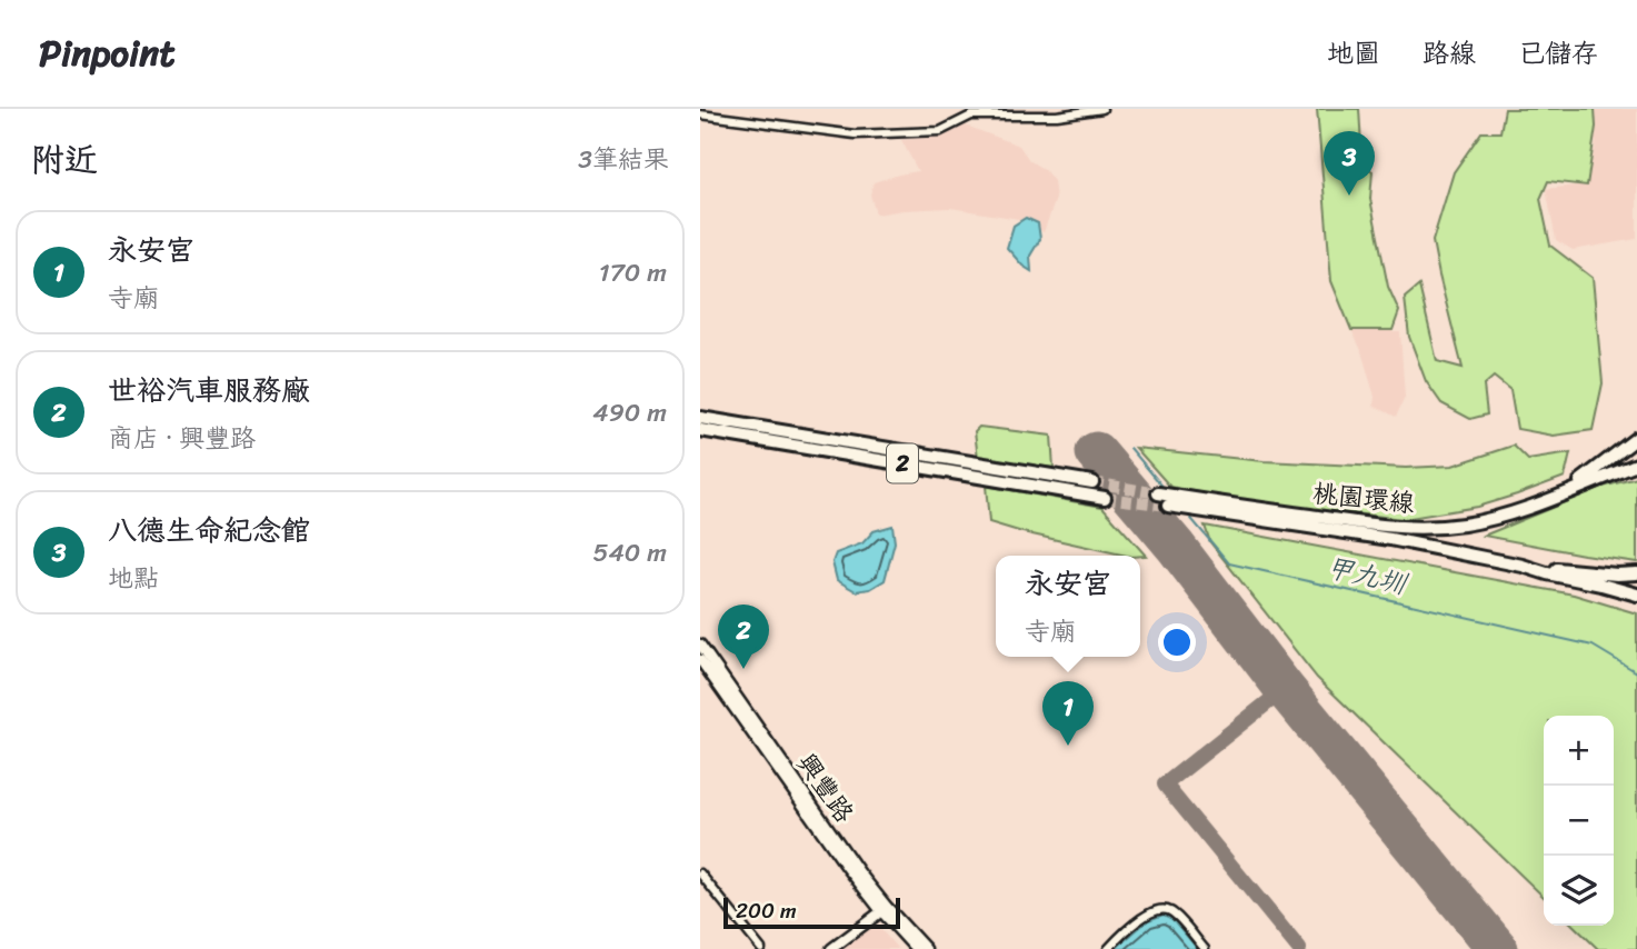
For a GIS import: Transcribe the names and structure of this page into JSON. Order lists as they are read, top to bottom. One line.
{"streets":{"highway":["2","桃園環線"],"main road":["興豐路"]},"water":["甲九圳"],"scale_bar":"200 m","page":{"header":"Pinpoint","nav":["地圖","路線","已儲存"],"heading":["附近","3筆結果"],"pins":["3","2","1"],"list":[{"mark":"1","name":"永安宮","note":"寺廟","value":"170 m"},{"mark":"2","name":"世裕汽車服務廠","note":"商店 · 興豐路","value":"490 m"},{"mark":"3","name":"八德生命紀念館","note":"地點","value":"540 m"}],"popup":["永安宮","寺廟"],"map_buttons":["+","−"],"scale":"200 m"}}
